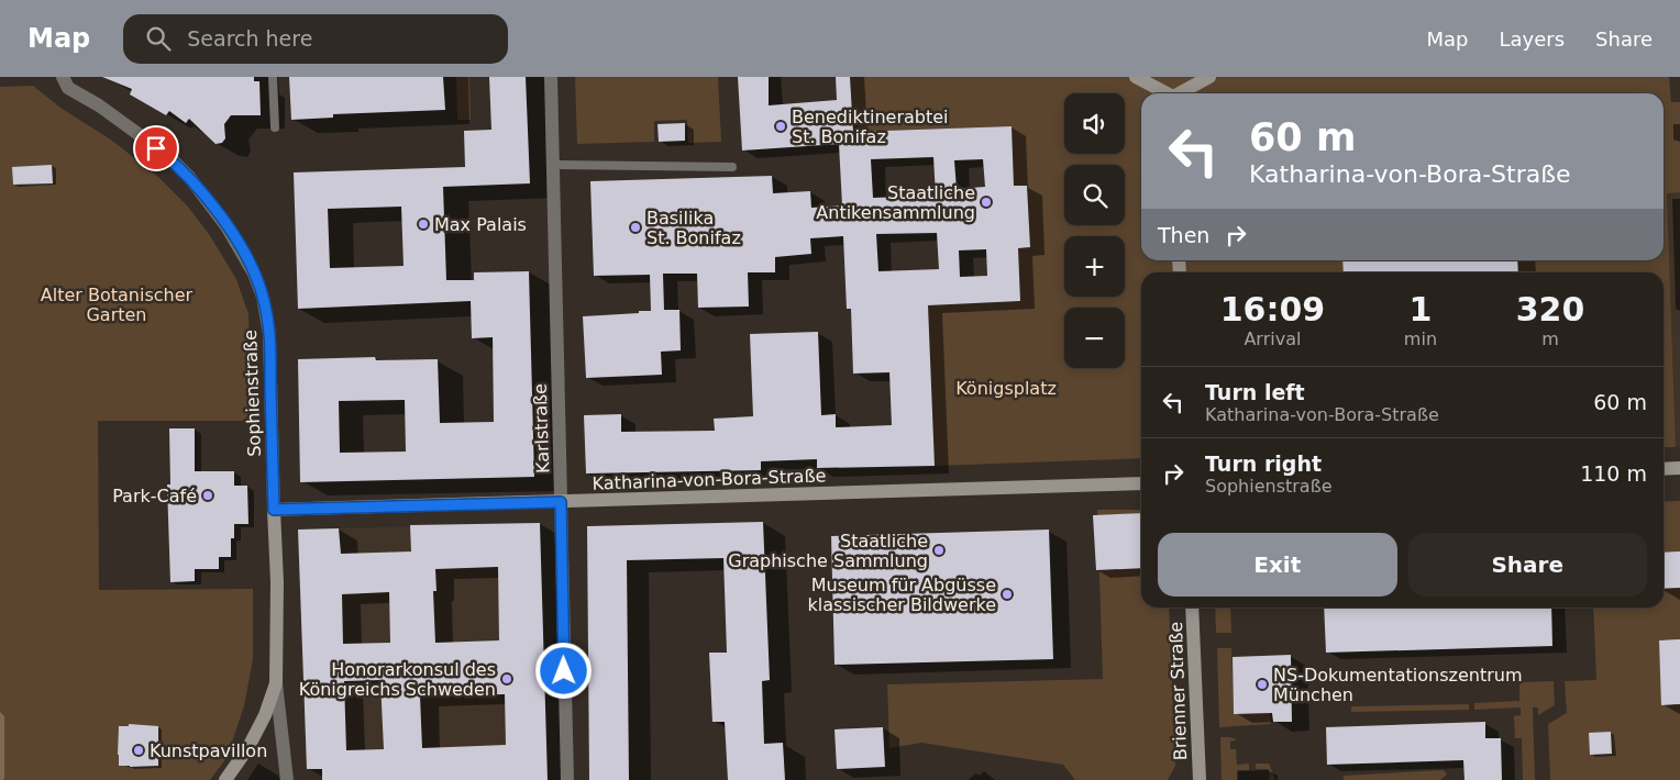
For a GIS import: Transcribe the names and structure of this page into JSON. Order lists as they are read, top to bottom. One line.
{"streets":{"street":["Sophienstraße","Karlstraße","Katharina-von-Bora-Straße","Brienner Straße"]},"crossings":[["Sophienstraße","Katharina-von-Bora-Straße"],["Karlstraße","Katharina-von-Bora-Straße"]],"parks":["Alter Botanischer Garten","Königsplatz"],"places":["Benediktinerabtei St. Bonifaz","Staatliche Antikensammlung","Max Palais","Basilika St. Bonifaz","Park-Café","Staatliche Graphische Sammlung","Museum für Abgüsse klassischer Bildwerke","Honorarkonsul des Königreichs Schweden","NS-Dokumentationszentrum München","Kunstpavillon"],"page":{"header":"Map","search":"Search here","nav":["Map","Layers","Share"],"map_buttons":["+","−"],"turn":["60 m","Katharina-von-Bora-Straße"],"then":"Then","eta":["16:09","Arrival","1","min","320","m"],"list":[{"name":"Turn left","note":"Katharina-von-Bora-Straße","value":"60 m"},{"name":"Turn right","note":"Sophienstraße","value":"110 m"}],"buttons":["Exit","Share"]}}
